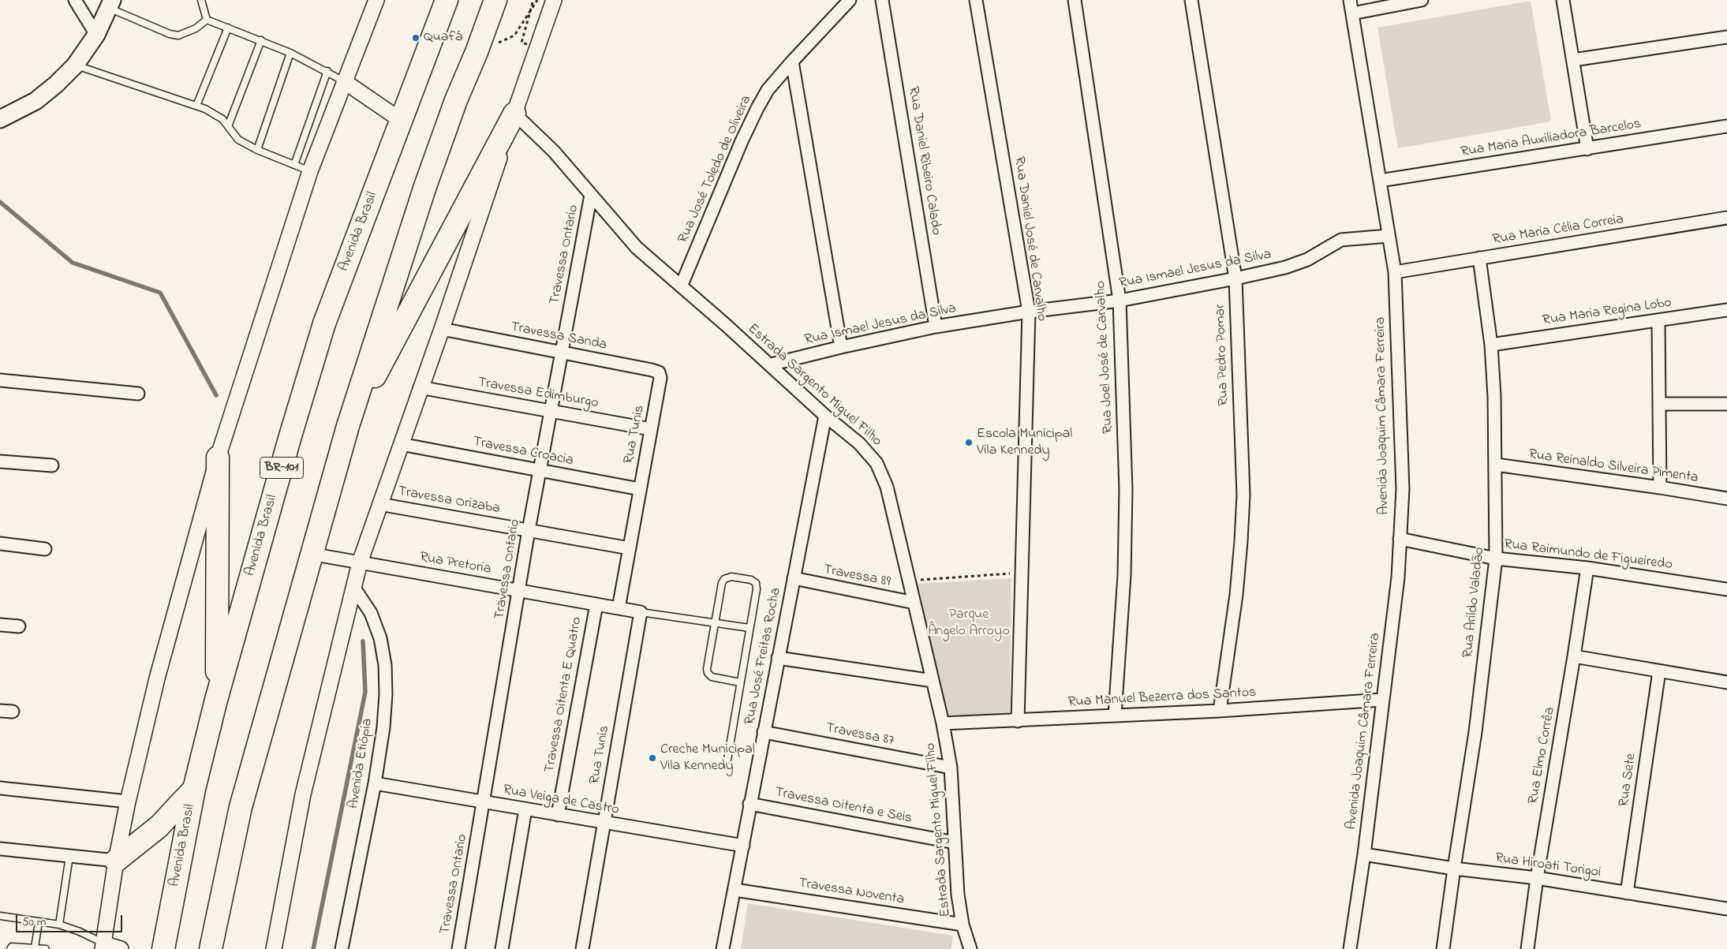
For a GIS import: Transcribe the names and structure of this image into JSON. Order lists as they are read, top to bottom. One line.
{"streets":{"highway":["Avenida Brasil","BR-101"],"street":["Rua Maria Auxiliadora Barcelos","Rua Daniel Ribeiro Calado","Rua José Toledo de Oliveira","Rua Maria Célia Correia","Rua Daniel José de Carvalho","Travessa Ontario","Rua Ismael Jesus da Silva","Rua Maria Regina Lobo","Travessa Sanda","Rua Pedro Pomar","Rua Joel José de Carvalho","Estrada Sargento Miguel Filho","Travessa Edimburgo","Avenida Joaquim Câmara Ferreira","Rua Tunis","Travessa Croacia","Rua Reinaldo Silveira Pimenta","Travessa Orizaba","Rua Raimundo de Figueiredo","Rua Pretoria","Travessa 89","Rua Arildo Valadão","Rua José Freitas Rocha","Travessa Oitenta E Quatro","Rua Manuel Bezerra dos Santos","Travessa 87","Rua Elmo Corrêa","Avenida Etiópia","Rua Sete","Rua Veiga de Castro","Travessa Oitenta e Seis","Rua Hiroati Torigoi","Travessa Noventa"]},"crossings":[["Rua Maria Auxiliadora Barcelos","Avenida Joaquim Câmara Ferreira"],["Rua Daniel Ribeiro Calado","Rua Ismael Jesus da Silva"],["Rua José Toledo de Oliveira","Estrada Sargento Miguel Filho"],["Rua Maria Célia Correia","Avenida Joaquim Câmara Ferreira"],["Rua Maria Célia Correia","Rua Arildo Valadão"],["Rua Daniel José de Carvalho","Rua Ismael Jesus da Silva"],["Rua Daniel José de Carvalho","Rua Manuel Bezerra dos Santos"],["Travessa Ontario","Travessa Sanda"],["Travessa Ontario","Estrada Sargento Miguel Filho"],["Travessa Ontario","Travessa Edimburgo"],["Travessa Ontario","Travessa Croacia"],["Travessa Ontario","Travessa Orizaba"],["Travessa Ontario","Rua Pretoria"],["Travessa Ontario","Rua Veiga de Castro"],["Rua Ismael Jesus da Silva","Rua Pedro Pomar"],["Rua Ismael Jesus da Silva","Rua Joel José de Carvalho"],["Rua Ismael Jesus da Silva","Estrada Sargento Miguel Filho"],["Rua Ismael Jesus da Silva","Avenida Joaquim Câmara Ferreira"],["Rua Maria Regina Lobo","Rua Arildo Valadão"],["Travessa Sanda","Rua Tunis"],["Rua Pedro Pomar","Rua Manuel Bezerra dos Santos"],["Rua Joel José de Carvalho","Rua Manuel Bezerra dos Santos"],["Estrada Sargento Miguel Filho","Travessa 89"],["Estrada Sargento Miguel Filho","Rua José Freitas Rocha"],["Estrada Sargento Miguel Filho","Rua Manuel Bezerra dos Santos"],["Estrada Sargento Miguel Filho","Travessa 87"],["Estrada Sargento Miguel Filho","Travessa Oitenta e Seis"],["Estrada Sargento Miguel Filho","Travessa Noventa"],["Travessa Edimburgo","Rua Tunis"],["Avenida Joaquim Câmara Ferreira","Rua Raimundo de Figueiredo"],["Avenida Joaquim Câmara Ferreira","Rua Manuel Bezerra dos Santos"],["Avenida Joaquim Câmara Ferreira","Rua Hiroati Torigoi"],["Rua Tunis","Travessa Croacia"],["Rua Tunis","Travessa Orizaba"],["Rua Tunis","Rua Pretoria"],["Rua Tunis","Rua Veiga de Castro"],["Rua Reinaldo Silveira Pimenta","Rua Arildo Valadão"],["Rua Raimundo de Figueiredo","Rua Arildo Valadão"],["Rua Raimundo de Figueiredo","Rua Elmo Corrêa"],["Rua Pretoria","Travessa Oitenta E Quatro"],["Travessa 89","Rua José Freitas Rocha"],["Rua Arildo Valadão","Rua Hiroati Torigoi"],["Rua José Freitas Rocha","Travessa 87"],["Rua José Freitas Rocha","Rua Veiga de Castro"],["Rua José Freitas Rocha","Travessa Oitenta e Seis"],["Rua José Freitas Rocha","Travessa Noventa"],["Travessa Oitenta E Quatro","Rua Veiga de Castro"],["Rua Elmo Corrêa","Rua Hiroati Torigoi"],["Avenida Etiópia","Rua Veiga de Castro"],["Rua Sete","Rua Hiroati Torigoi"]],"parks":["Parque Ângelo Arroyo"],"places":["Quafá","Escola Municipal Vila Kennedy","Creche Municipal Vila Kennedy"],"scale_bar":"50 m"}
